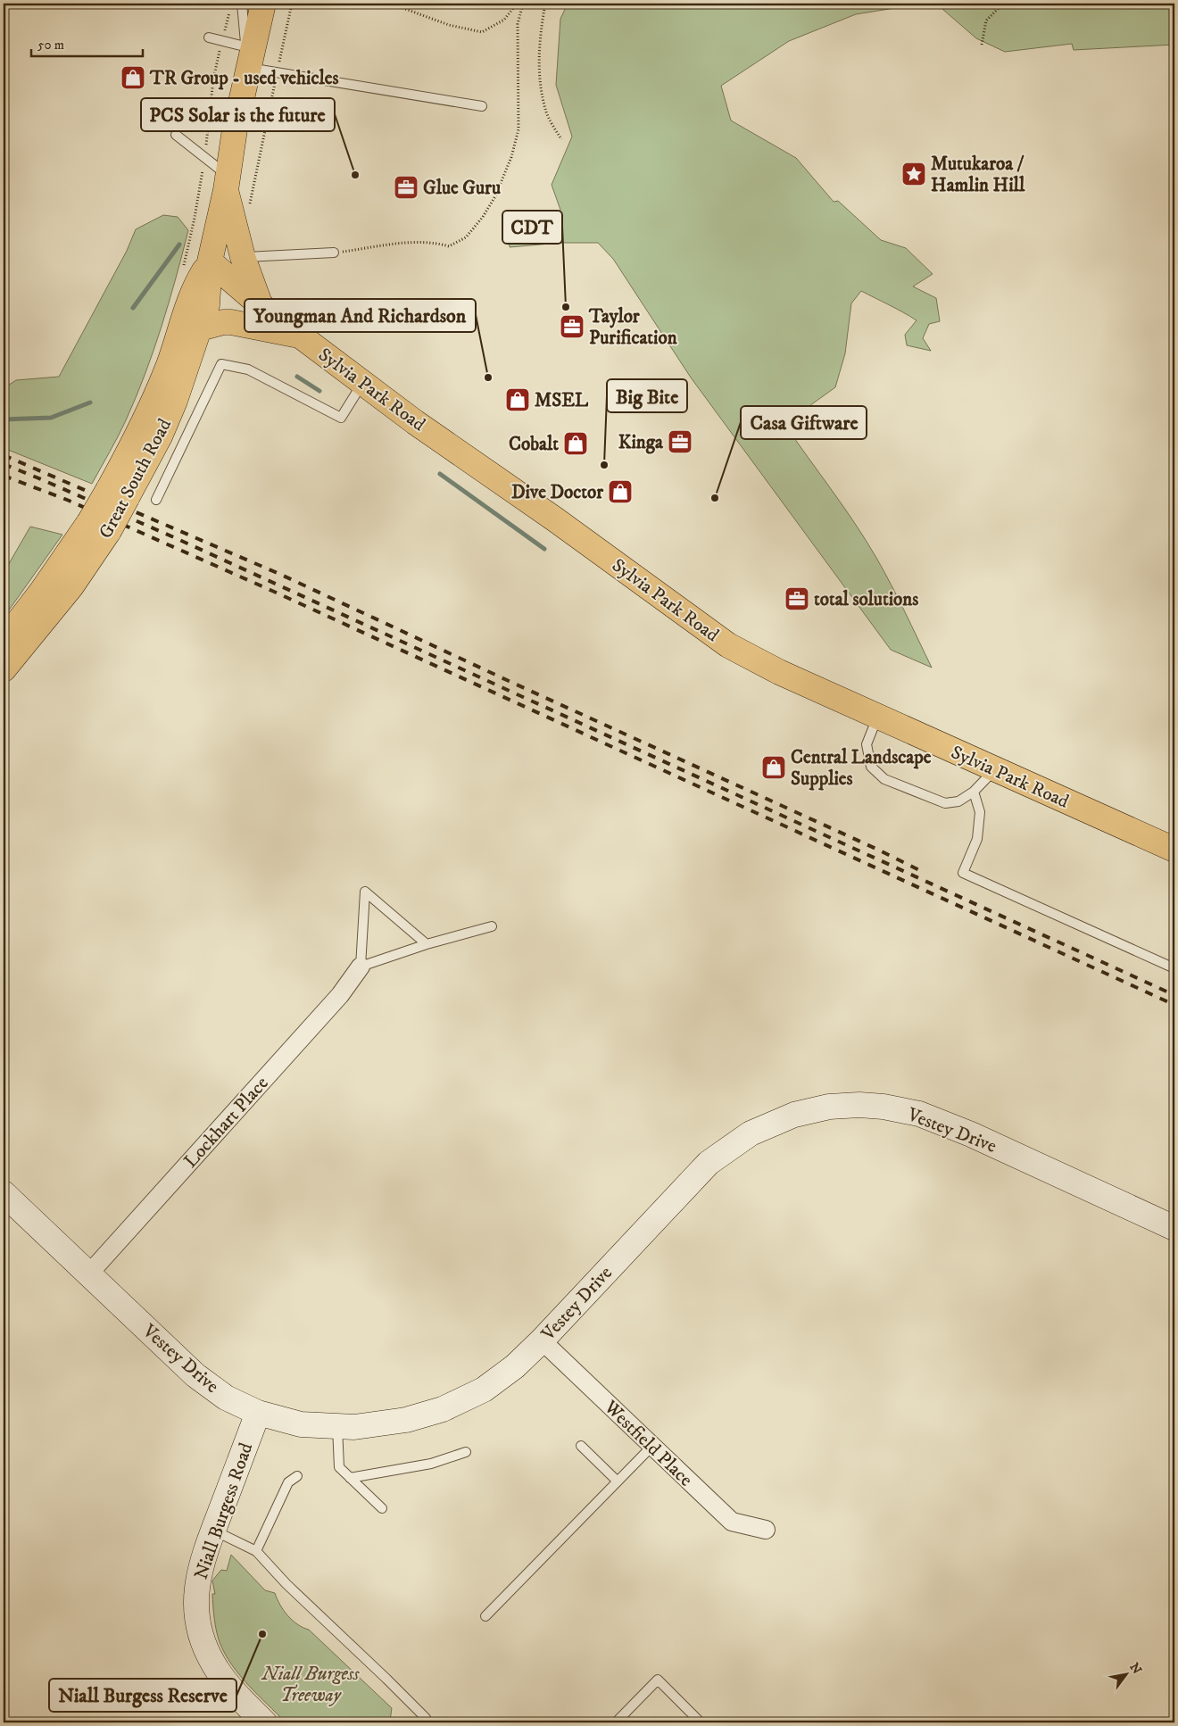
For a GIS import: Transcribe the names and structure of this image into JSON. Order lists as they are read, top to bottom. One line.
{"streets":{"main road":["Sylvia Park Road","Great South Road"],"street":["Lockhart Place","Vestey Drive","Westfield Place","Niall Burgess Road"]},"crossings":[["Sylvia Park Road","Great South Road"],["Lockhart Place","Vestey Drive"],["Vestey Drive","Westfield Place"],["Vestey Drive","Niall Burgess Road"]],"parks":["Niall Burgess Treeway"],"places":{"shop":["TR Group - used vehicles","MSEL","Cobalt","Dive Doctor","Central Landscape Supplies"],"place":["Mutukaroa / Hamlin Hill"],"other":["PCS Solar is the future","CDT","Youngman And Richardson","Big Bite","Casa Giftware","Niall Burgess Reserve"],"office":["Glue Guru","Taylor Purification","Kinga","total solutions"]},"scale_bar":"50 m","north":"top right"}
